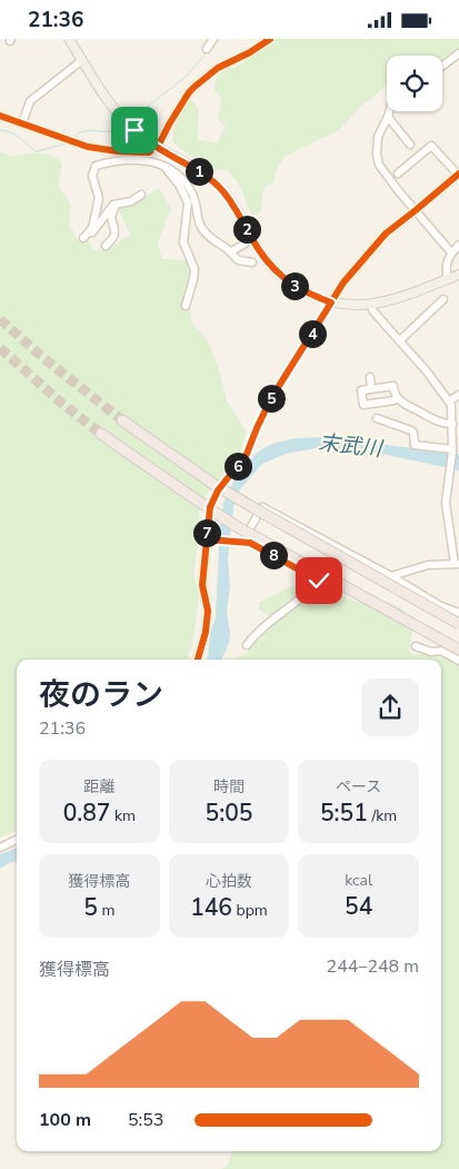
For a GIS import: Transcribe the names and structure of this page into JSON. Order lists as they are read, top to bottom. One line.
{"water":["末武川"],"page":{"status":"21:36","pins":["1","2","3","4","5","6","7","8"],"heading":["夜のラン","21:36"],"stats":[["距離","0.87 km"],["時間","5:05"],["ペース","5:51 /km"],["獲得標高","5 m"],["心拍数","146 bpm"],["kcal","54"]],"chart":["獲得標高","244–248 m"],"list":[{"name":"100 m","note":"5:53"}]}}
